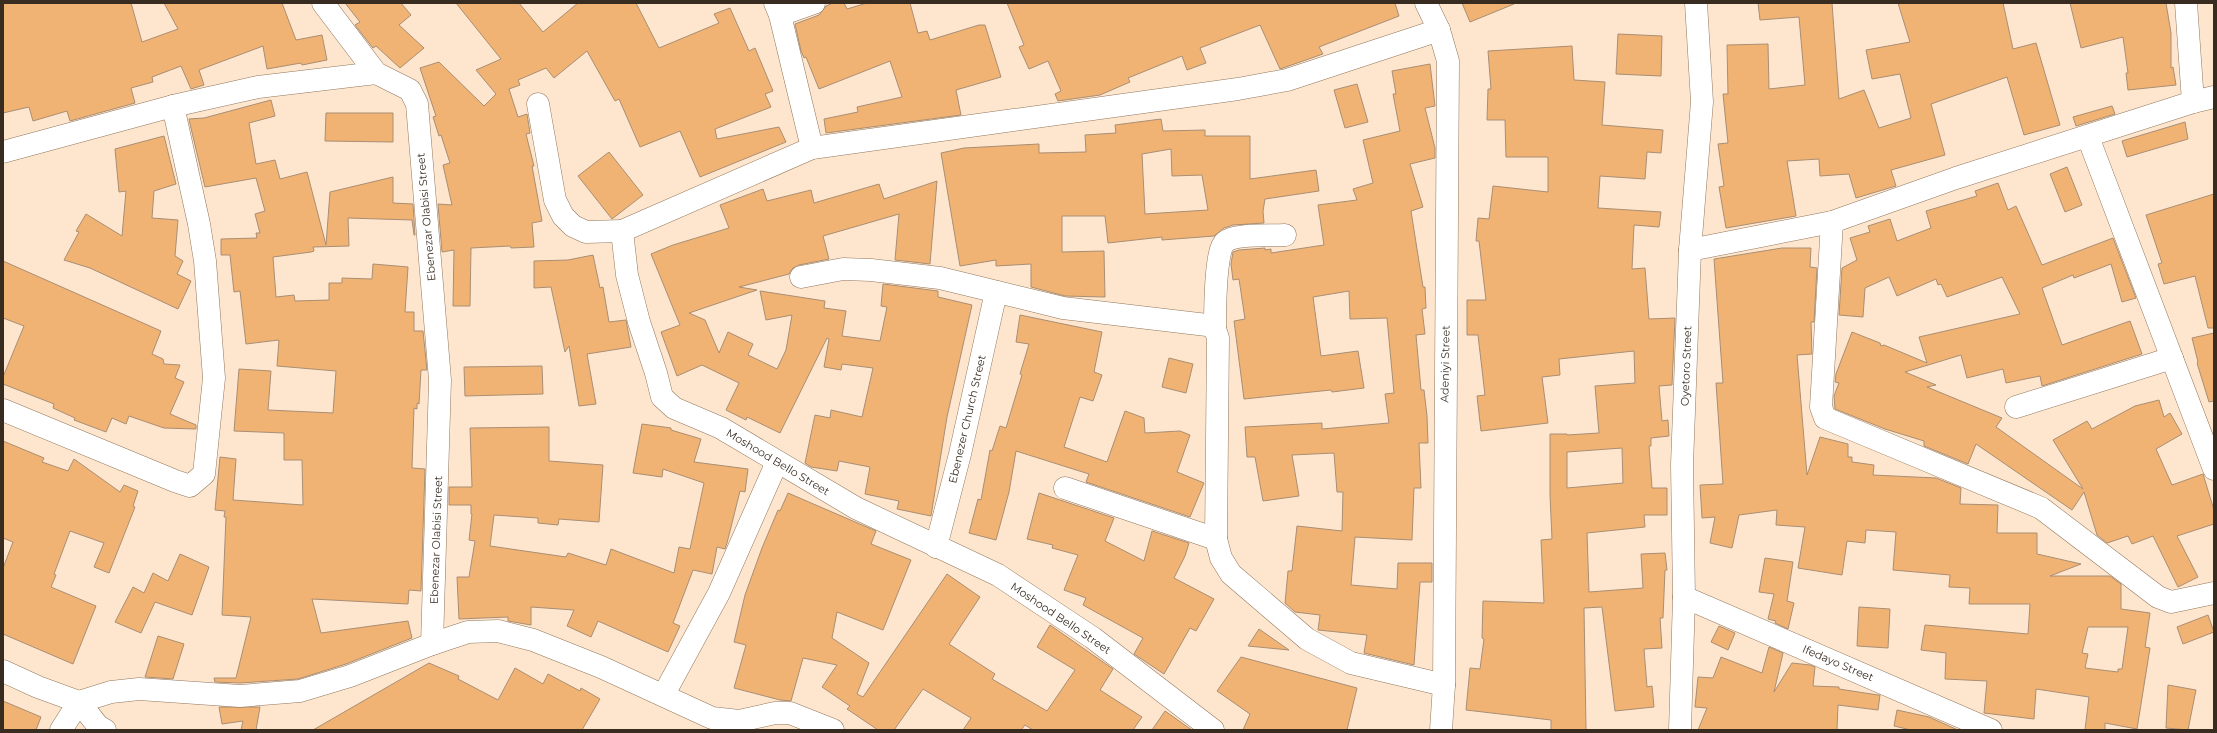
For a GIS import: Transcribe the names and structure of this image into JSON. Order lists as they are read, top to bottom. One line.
{"streets":{"street":["Ebenezar Olabisi Street","Adeniyi Street","Oyetoro Street","Ebenezer Church Street","Moshood Bello Street","Ifedayo Street"]},"crossings":[["Oyetoro Street","Ifedayo Street"],["Ebenezer Church Street","Moshood Bello Street"]]}
